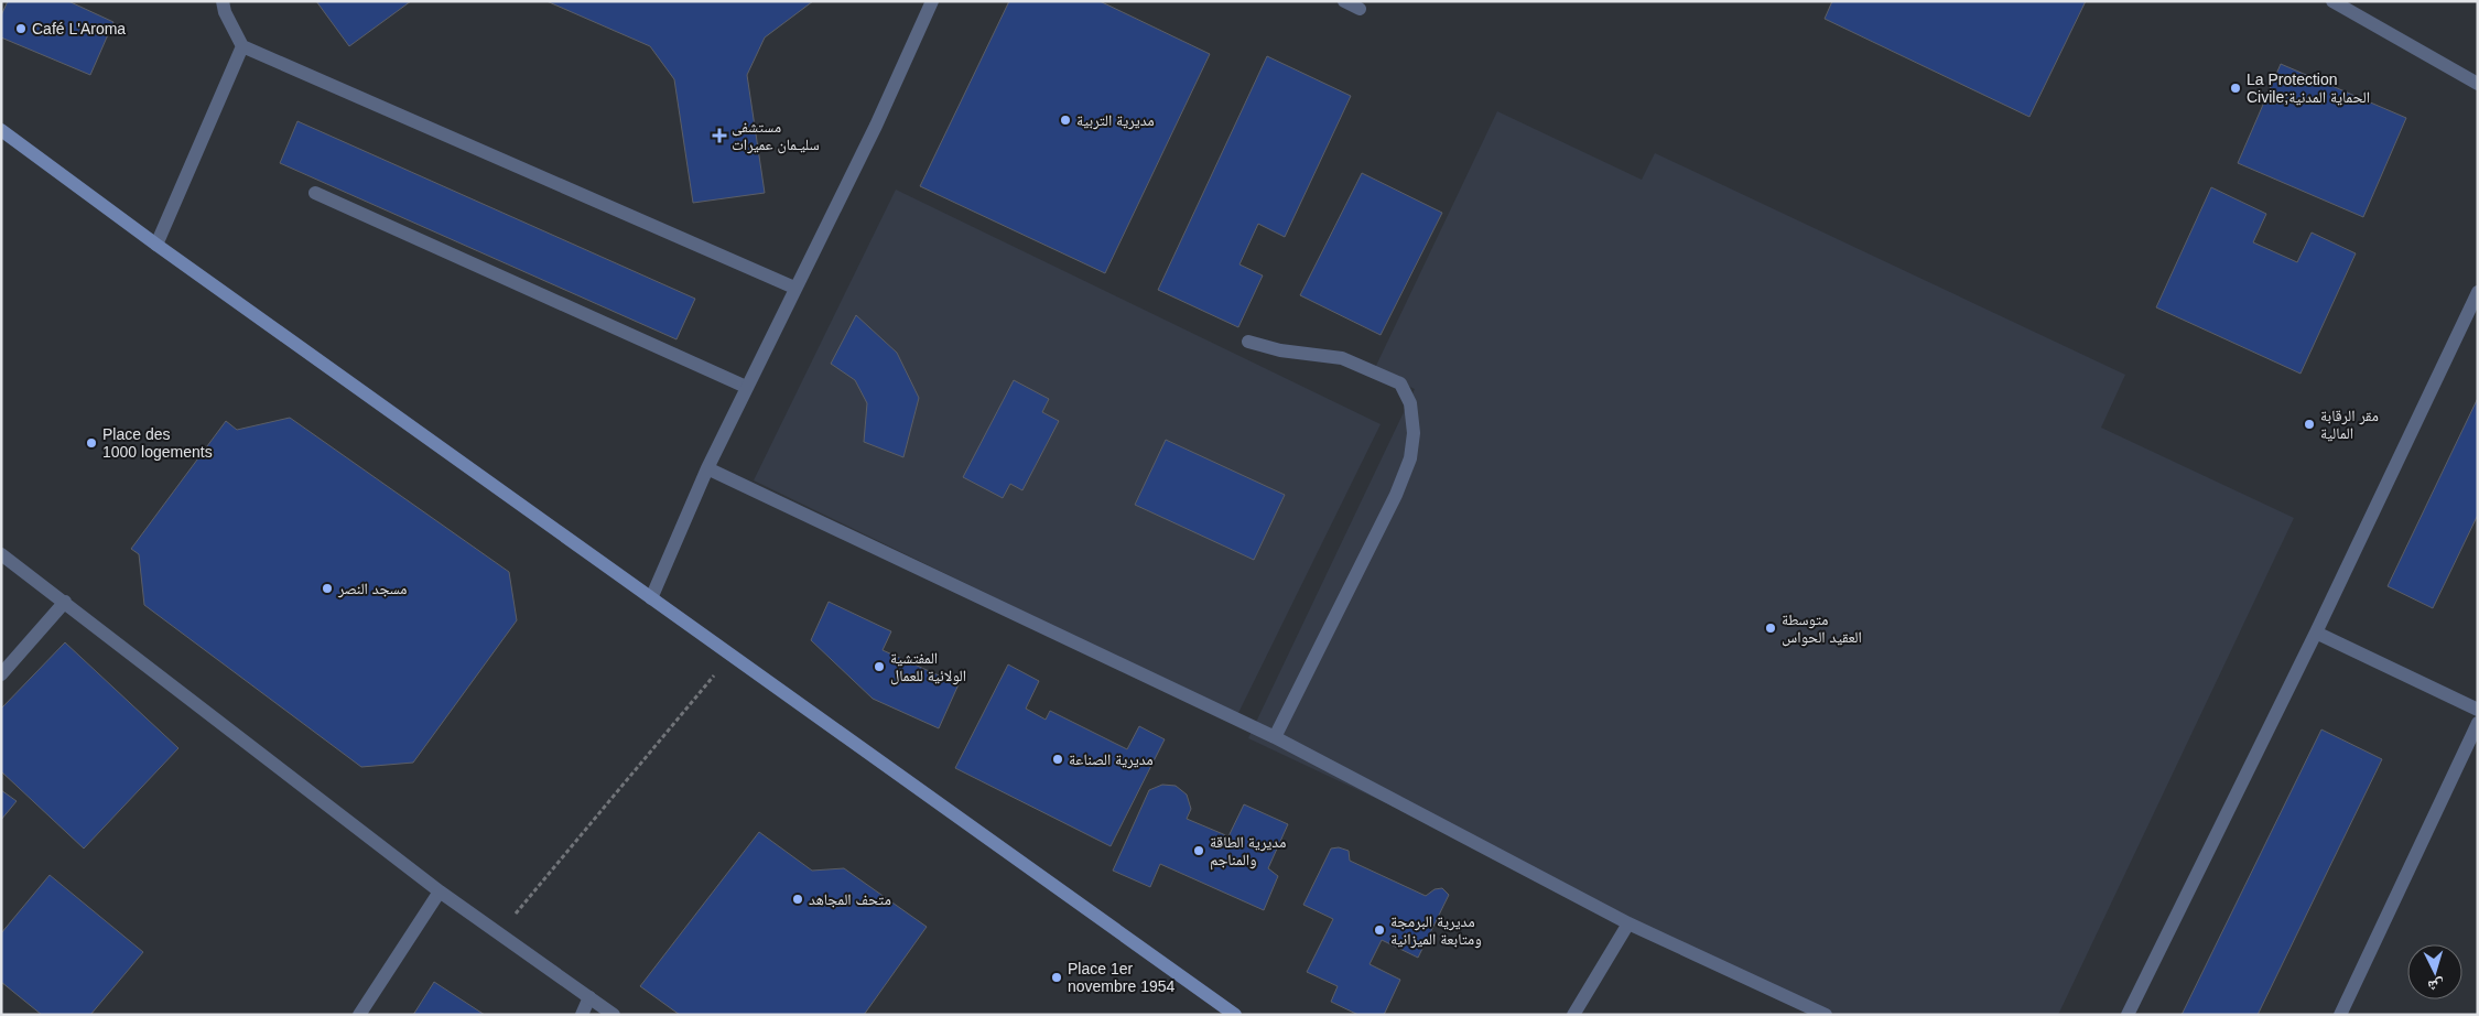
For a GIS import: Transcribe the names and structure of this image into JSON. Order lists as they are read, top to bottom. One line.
{"places":{"other":["Café L'Aroma","La Protection Civile;الحماية المدنية","مديرية التربية","مقر الرقابة المالية","Place des 1000 logements","مسجد النصر","متوسطة العقيد الحواس","المفتشية الولائية للعمال","مديرية الصناعة","مديرية الطاقة والمناجم","متحف المجاهد","مديرية البرمجة ومتابعة الميزانية","Place 1er novembre 1954"],"health":["مستشفى سليـمان عميرات"]},"north":"bottom"}
